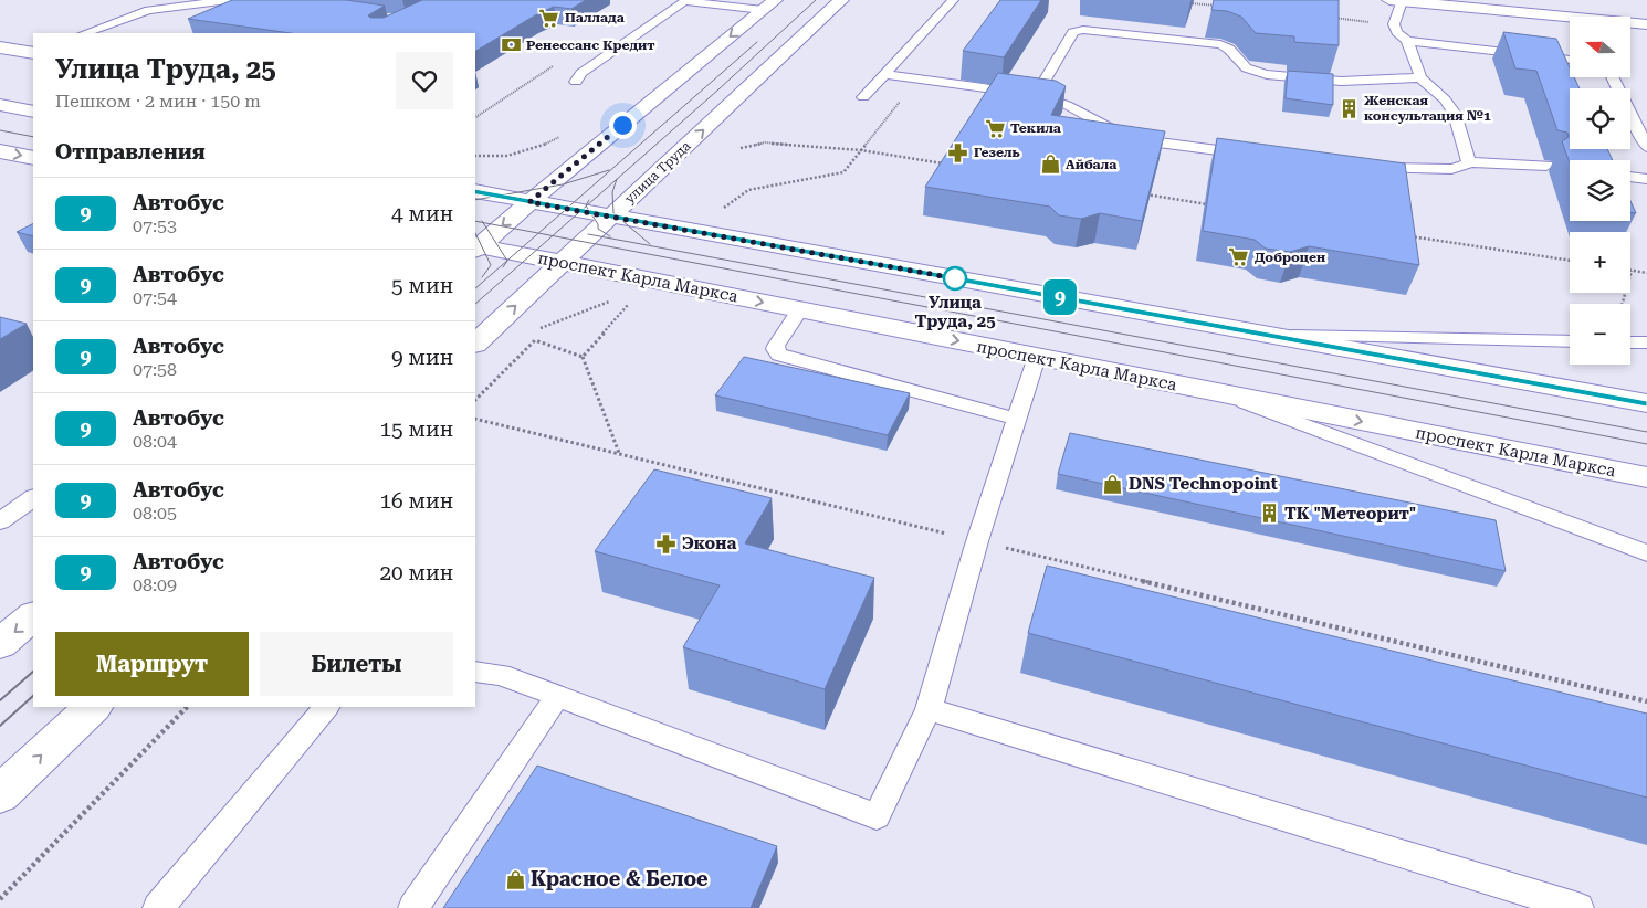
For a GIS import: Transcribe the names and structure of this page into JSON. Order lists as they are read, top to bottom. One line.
{"streets":{"main road":["улица Труда","проспект Карла Маркса"]},"crossings":[["улица Труда","проспект Карла Маркса"]],"places":{"supermarket":["Паллада","Текила","Доброцен"],"bank":["Ренессанс Кредит"],"building":["Женская консультация №1","ТК \"Метеорит\""],"pharmacy":["Гезель","Экона"],"shop":["Айбала","DNS Technopoint","Красное & Белое"],"other":["Улица Труда, 25"]},"lines":["bus line 9"],"north":"left","page":{"on_map":"9","map_buttons":["+","−"],"heading":[["Улица Труда, 25","Пешком · 2 мин · 150 m"],"Отправления"],"list":[{"mark":"9","name":"Автобус","note":"07:53","value":"4 мин"},{"mark":"9","name":"Автобус","note":"07:54","value":"5 мин"},{"mark":"9","name":"Автобус","note":"07:58","value":"9 мин"},{"mark":"9","name":"Автобус","note":"08:04","value":"15 мин"},{"mark":"9","name":"Автобус","note":"08:05","value":"16 мин"},{"mark":"9","name":"Автобус","note":"08:09","value":"20 мин"}],"buttons":["Маршрут","Билеты"]}}
